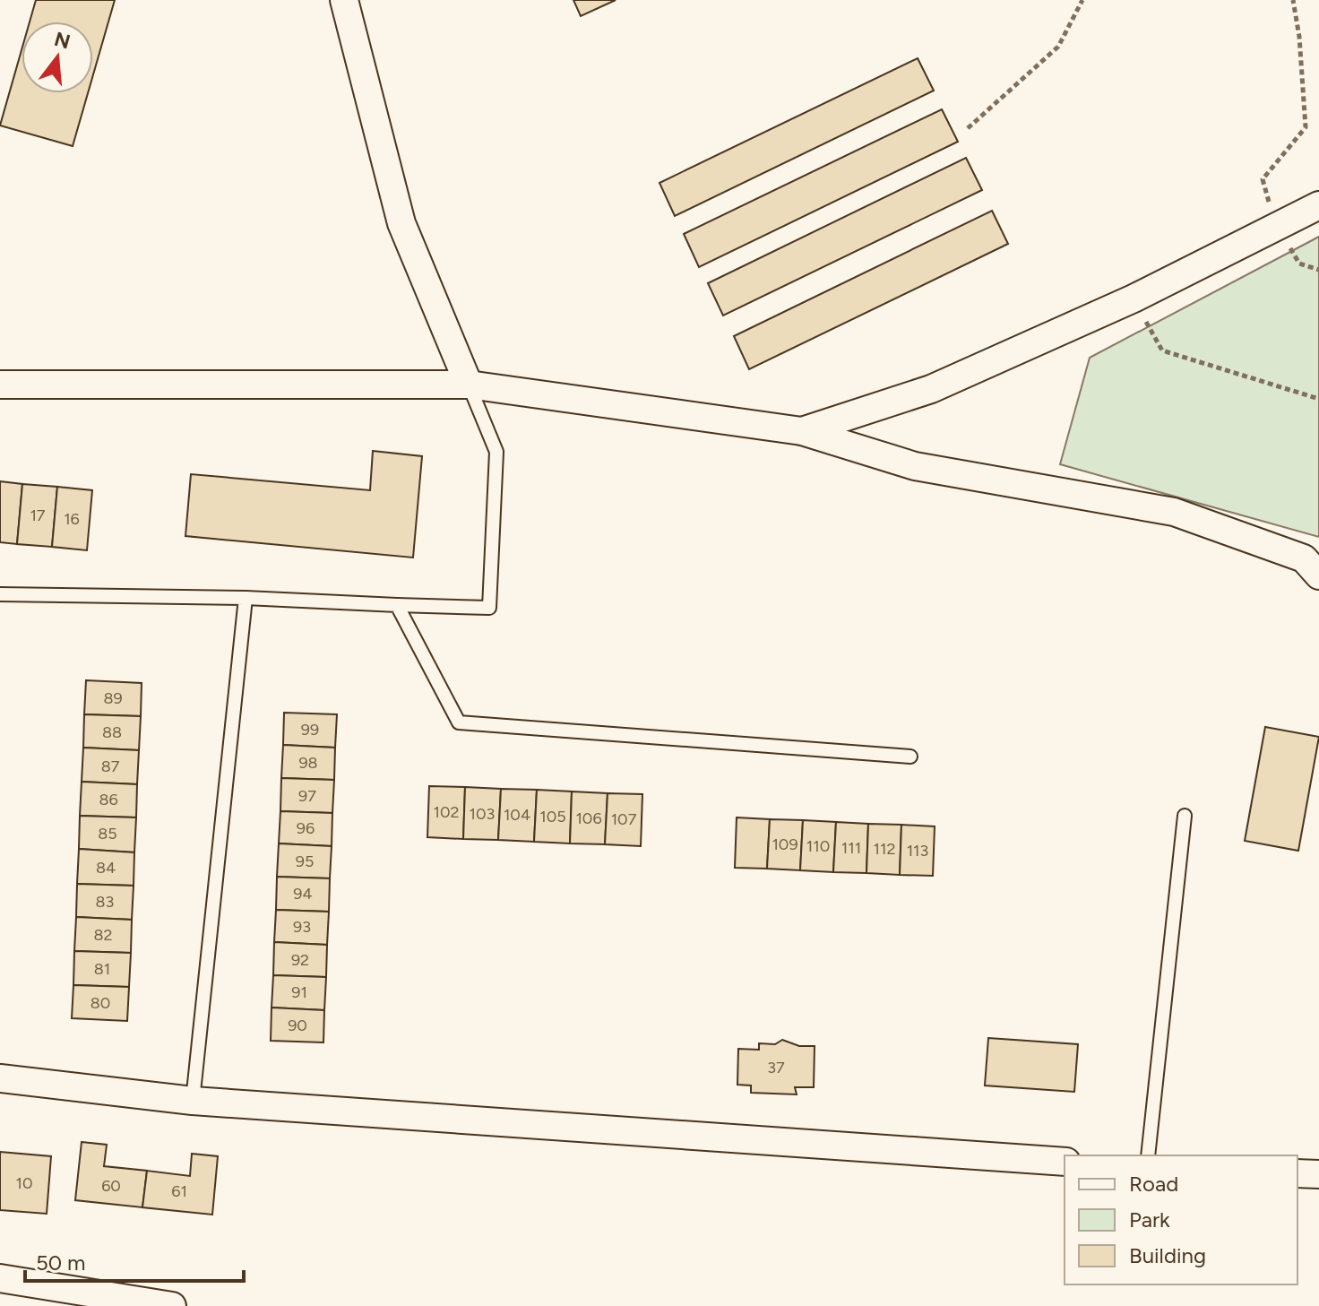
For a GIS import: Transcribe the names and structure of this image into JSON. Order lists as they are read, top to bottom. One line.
{"house_numbers":["17","16","89","99","88","98","87","97","86","102","103","104","105","106","107","96","85","109","110","111","112","113","95","84","94","83","93","82","92","81","91","80","90","37","10","60","61"],"legend":["Road","Park","Building"],"scale_bar":"50 m","north":"top"}
